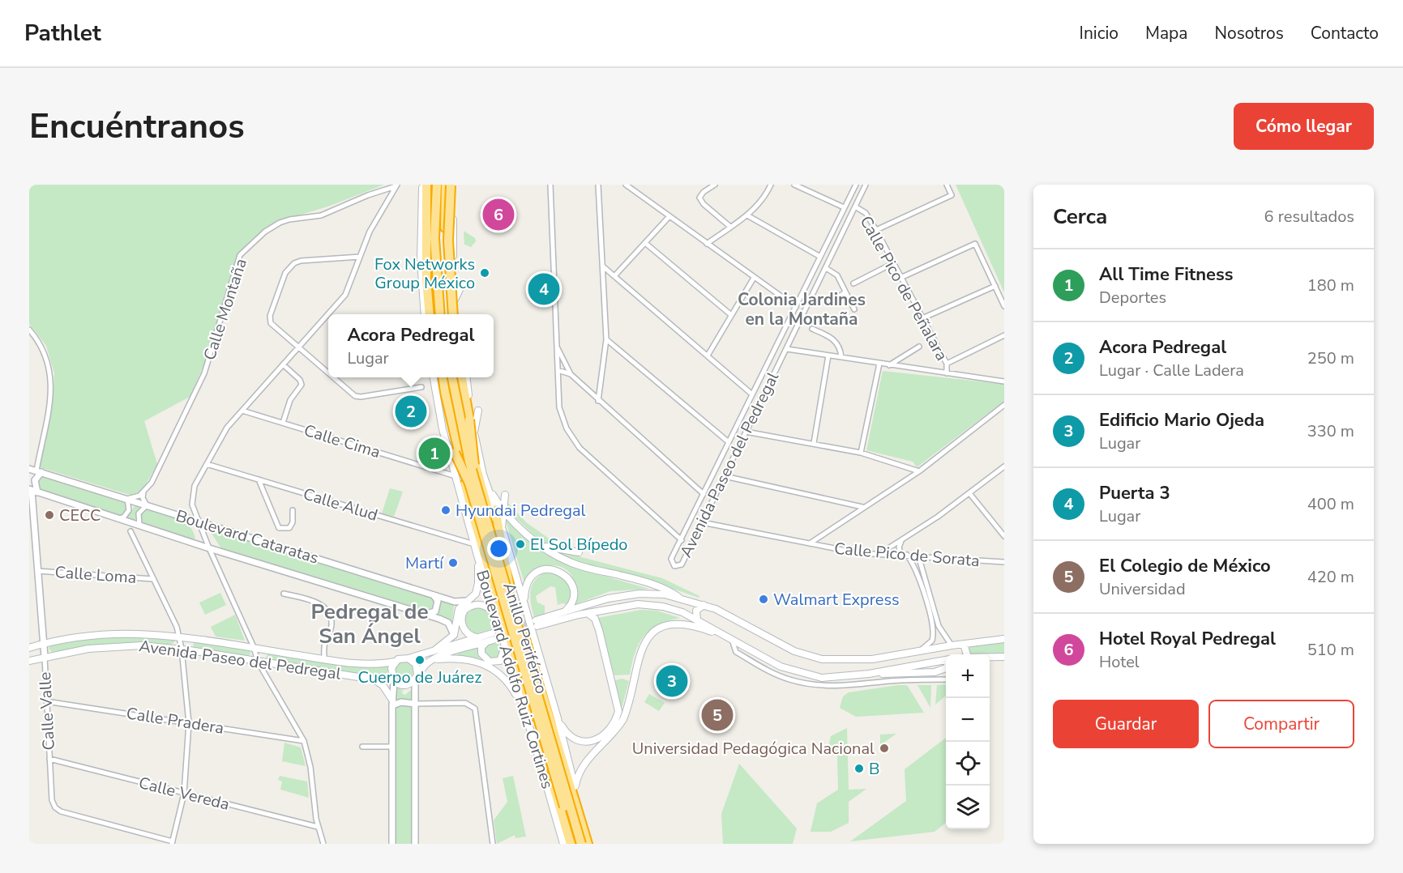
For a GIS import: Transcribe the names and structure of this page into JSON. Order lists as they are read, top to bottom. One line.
{"streets":{"highway":["Anillo Periférico"],"main road":["Avenida Paseo del Pedregal","Boulevard Adolfo Ruiz Cortines"],"street":["Calle Pico de Peñalara","Calle Montaña","Calle Cima","Calle Alud","Boulevard Cataratas","Calle Pico de Sorata","Calle Loma","Calle Valle","Calle Pradera","Calle Vereda"]},"crossings":[["Calle Pico de Peñalara","Avenida Paseo del Pedregal"],["Calle Cima","Boulevard Adolfo Ruiz Cortines"],["Avenida Paseo del Pedregal","Calle Pico de Sorata"],["Avenida Paseo del Pedregal","Calle Valle"],["Calle Alud","Boulevard Adolfo Ruiz Cortines"],["Boulevard Cataratas","Calle Valle"],["Calle Loma","Calle Valle"],["Calle Valle","Calle Pradera"],["Calle Valle","Calle Vereda"]],"districts":["Colonia Jardines en la Montaña","Pedregal de San Ángel"],"places":["Fox Networks Group México","Hyundai Pedregal","CECC","El Sol Bípedo","Martí","Walmart Express","Cuerpo de Juárez","Universidad Pedagógica Nacional","B"],"page":{"header":"Pathlet","nav":["Inicio","Mapa","Nosotros","Contacto"],"buttons":["Cómo llegar",["Guardar","Compartir"]],"title":"Encuéntranos","heading":["Cerca","6 resultados"],"pins":["6","4","2","1","3","5"],"list":[{"mark":"1","name":"All Time Fitness","note":"Deportes","value":"180 m"},{"mark":"2","name":"Acora Pedregal","note":"Lugar · Calle Ladera","value":"250 m"},{"mark":"3","name":"Edificio Mario Ojeda","note":"Lugar","value":"330 m"},{"mark":"4","name":"Puerta 3","note":"Lugar","value":"400 m"},{"mark":"5","name":"El Colegio de México","note":"Universidad","value":"420 m"},{"mark":"6","name":"Hotel Royal Pedregal","note":"Hotel","value":"510 m"}],"popup":["Acora Pedregal","Lugar"],"map_buttons":["+","−"]}}
